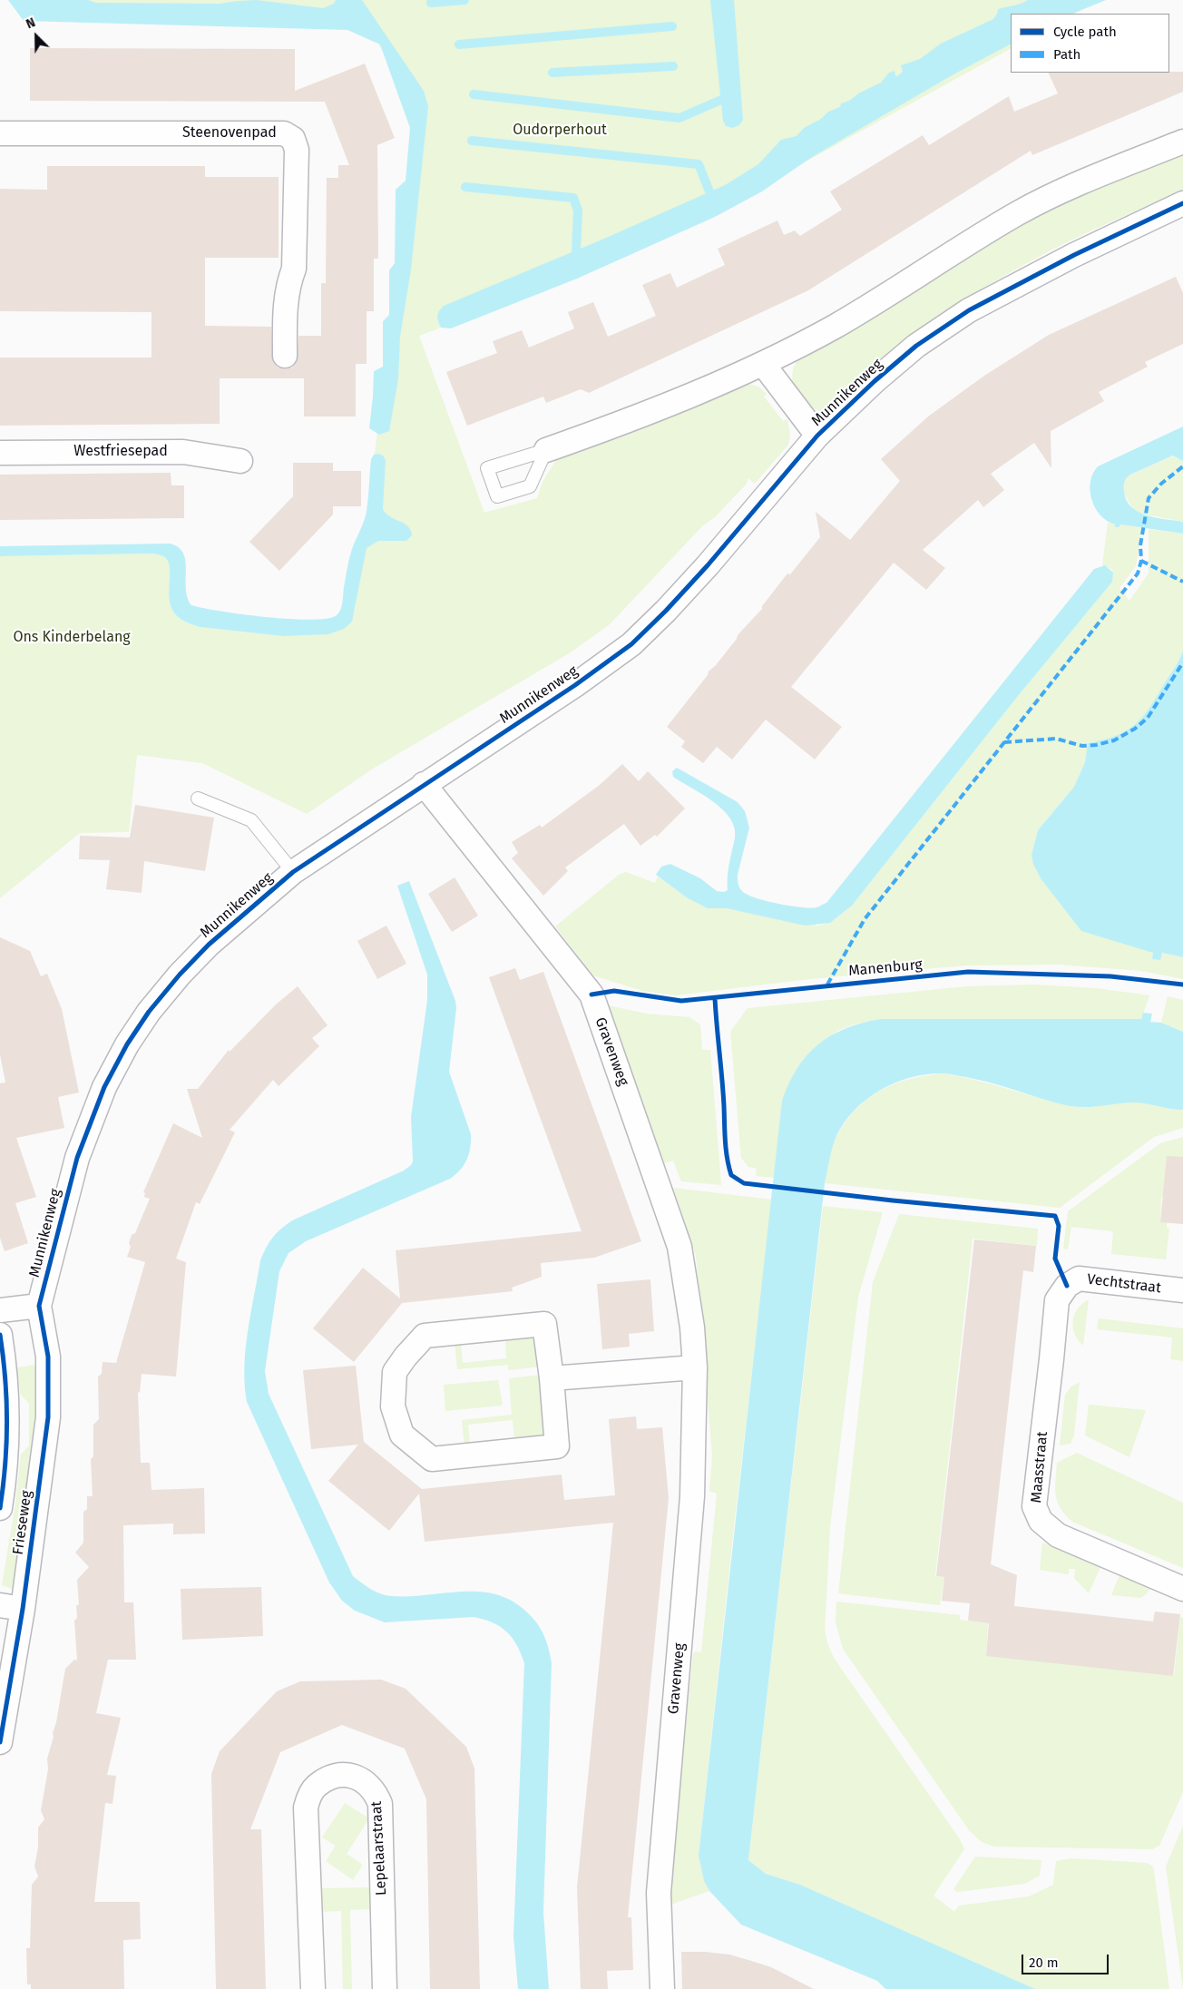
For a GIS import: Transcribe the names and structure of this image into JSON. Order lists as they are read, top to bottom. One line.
{"streets":{"street":["Steenovenpad","Munnikenweg","Westfriesepad","Gravenweg","Vechtstraat","Maasstraat","Frieseweg","Lepelaarstraat"],"cycle path":["Manenburg"]},"crossings":[["Munnikenweg","Gravenweg"],["Munnikenweg","Frieseweg"],["Vechtstraat","Maasstraat"]],"parks":["Oudorperhout","Ons Kinderbelang"],"legend":["Cycle path","Path"],"scale_bar":"20 m","north":"top left"}
